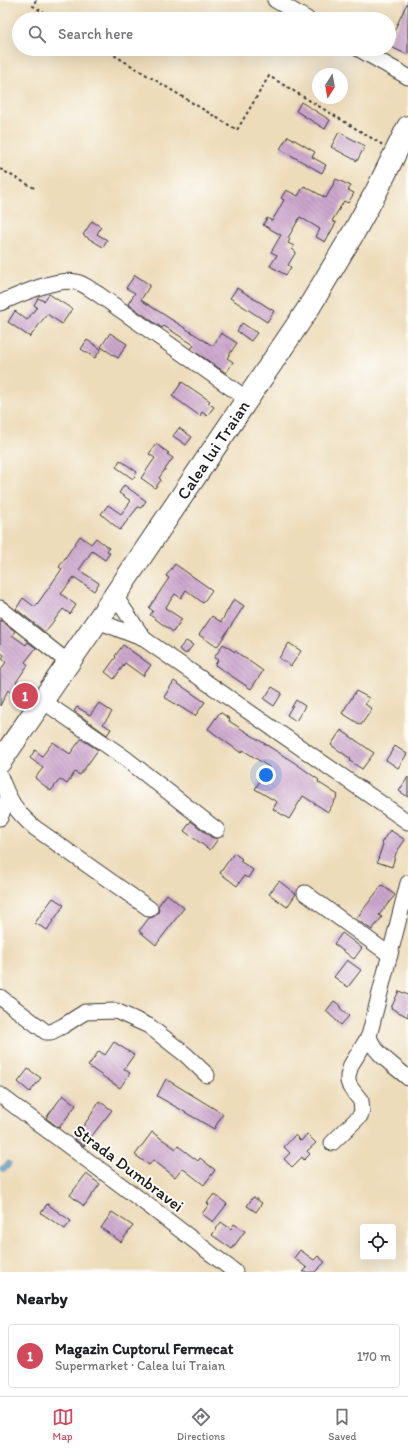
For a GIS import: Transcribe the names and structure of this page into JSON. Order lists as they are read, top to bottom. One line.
{"streets":{"highway":["Calea lui Traian"],"street":["Strada Dumbravei"]},"north":"bottom","page":{"search":"Search here","pins":"1","heading":"Nearby","list":[{"mark":"1","name":"Magazin Cuptorul Fermecat","note":"Supermarket · Calea lui Traian","value":"170 m"}],"nav":["Map","Directions","Saved"]}}
